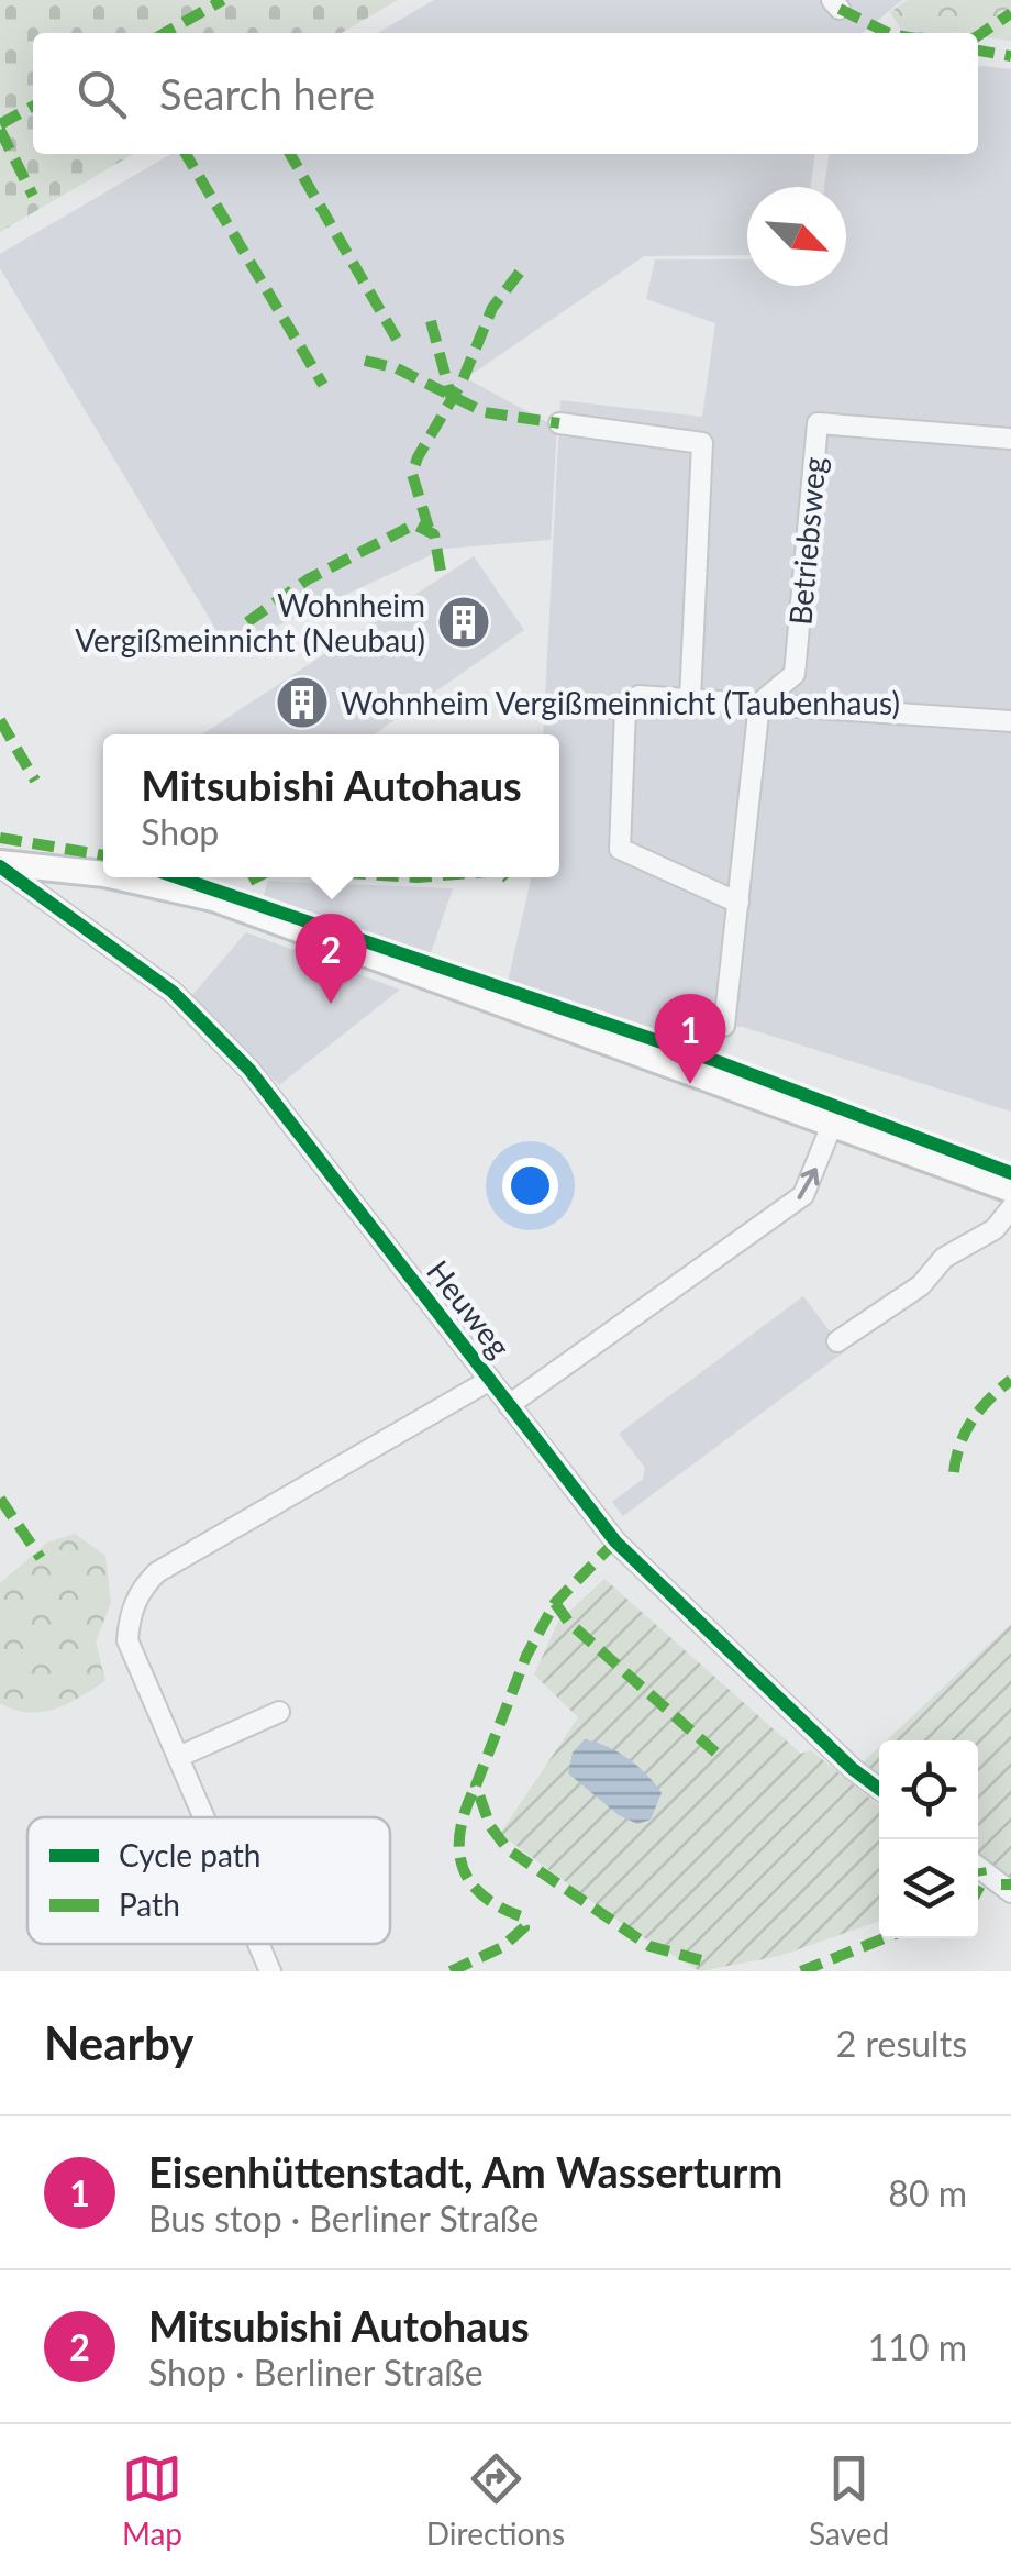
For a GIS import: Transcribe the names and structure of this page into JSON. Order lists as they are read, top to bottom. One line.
{"streets":{"street":["Betriebsweg","Heuweg"]},"places":{"building":["Wohnheim Vergißmeinnicht (Neubau)","Wohnheim Vergißmeinnicht (Taubenhaus)"]},"legend":["Cycle path","Path"],"north":"bottom right","page":{"search":"Search here","popup":["Mitsubishi Autohaus","Shop"],"pins":["2","1"],"heading":["Nearby","2 results"],"list":[{"mark":"1","name":"Eisenhüttenstadt, Am Wasserturm","note":"Bus stop · Berliner Straße","value":"80 m"},{"mark":"2","name":"Mitsubishi Autohaus","note":"Shop · Berliner Straße","value":"110 m"}],"nav":["Map","Directions","Saved"]}}
